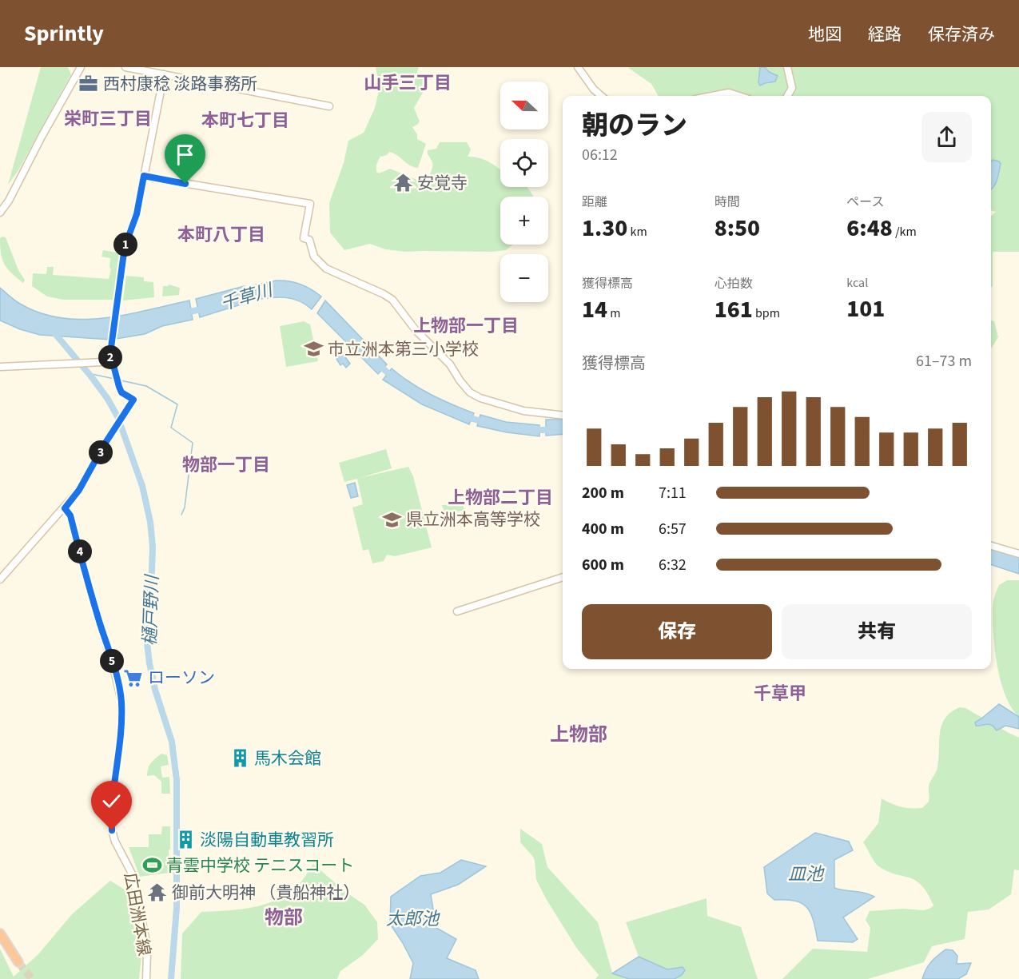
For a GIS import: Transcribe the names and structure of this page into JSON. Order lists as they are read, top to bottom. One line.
{"streets":{"main road":["広田洲本線"]},"districts":["山手三丁目","栄町三丁目","本町七丁目","本町八丁目","上物部一丁目","物部一丁目","上物部二丁目","千草甲","上物部","物部"],"water":["千草川","樋戸野川","皿池","太郎池"],"places":{"office":["西村康稔 淡路事務所"],"temple":["安覚寺","御前大明神 （貴船神社）"],"school or university":["市立洲本第三小学校","県立洲本高等学校"],"supermarket":["ローソン"],"building":["馬木会館","淡陽自動車教習所"],"sports":["青雲中学校 テニスコート"]},"north":"left","page":{"header":"Sprintly","nav":["地図","経路","保存済み"],"map_buttons":["+","−"],"heading":["朝のラン","06:12"],"stats":[["距離","1.30 km"],["時間","8:50"],["ペース","6:48 /km"],["獲得標高","14 m"],["心拍数","161 bpm"],["kcal","101"]],"pins":["1","2","3","4","5"],"chart":["獲得標高","61–73 m"],"list":[{"name":"200 m","note":"7:11"},{"name":"400 m","note":"6:57"},{"name":"600 m","note":"6:32"}],"buttons":["保存","共有"]}}
